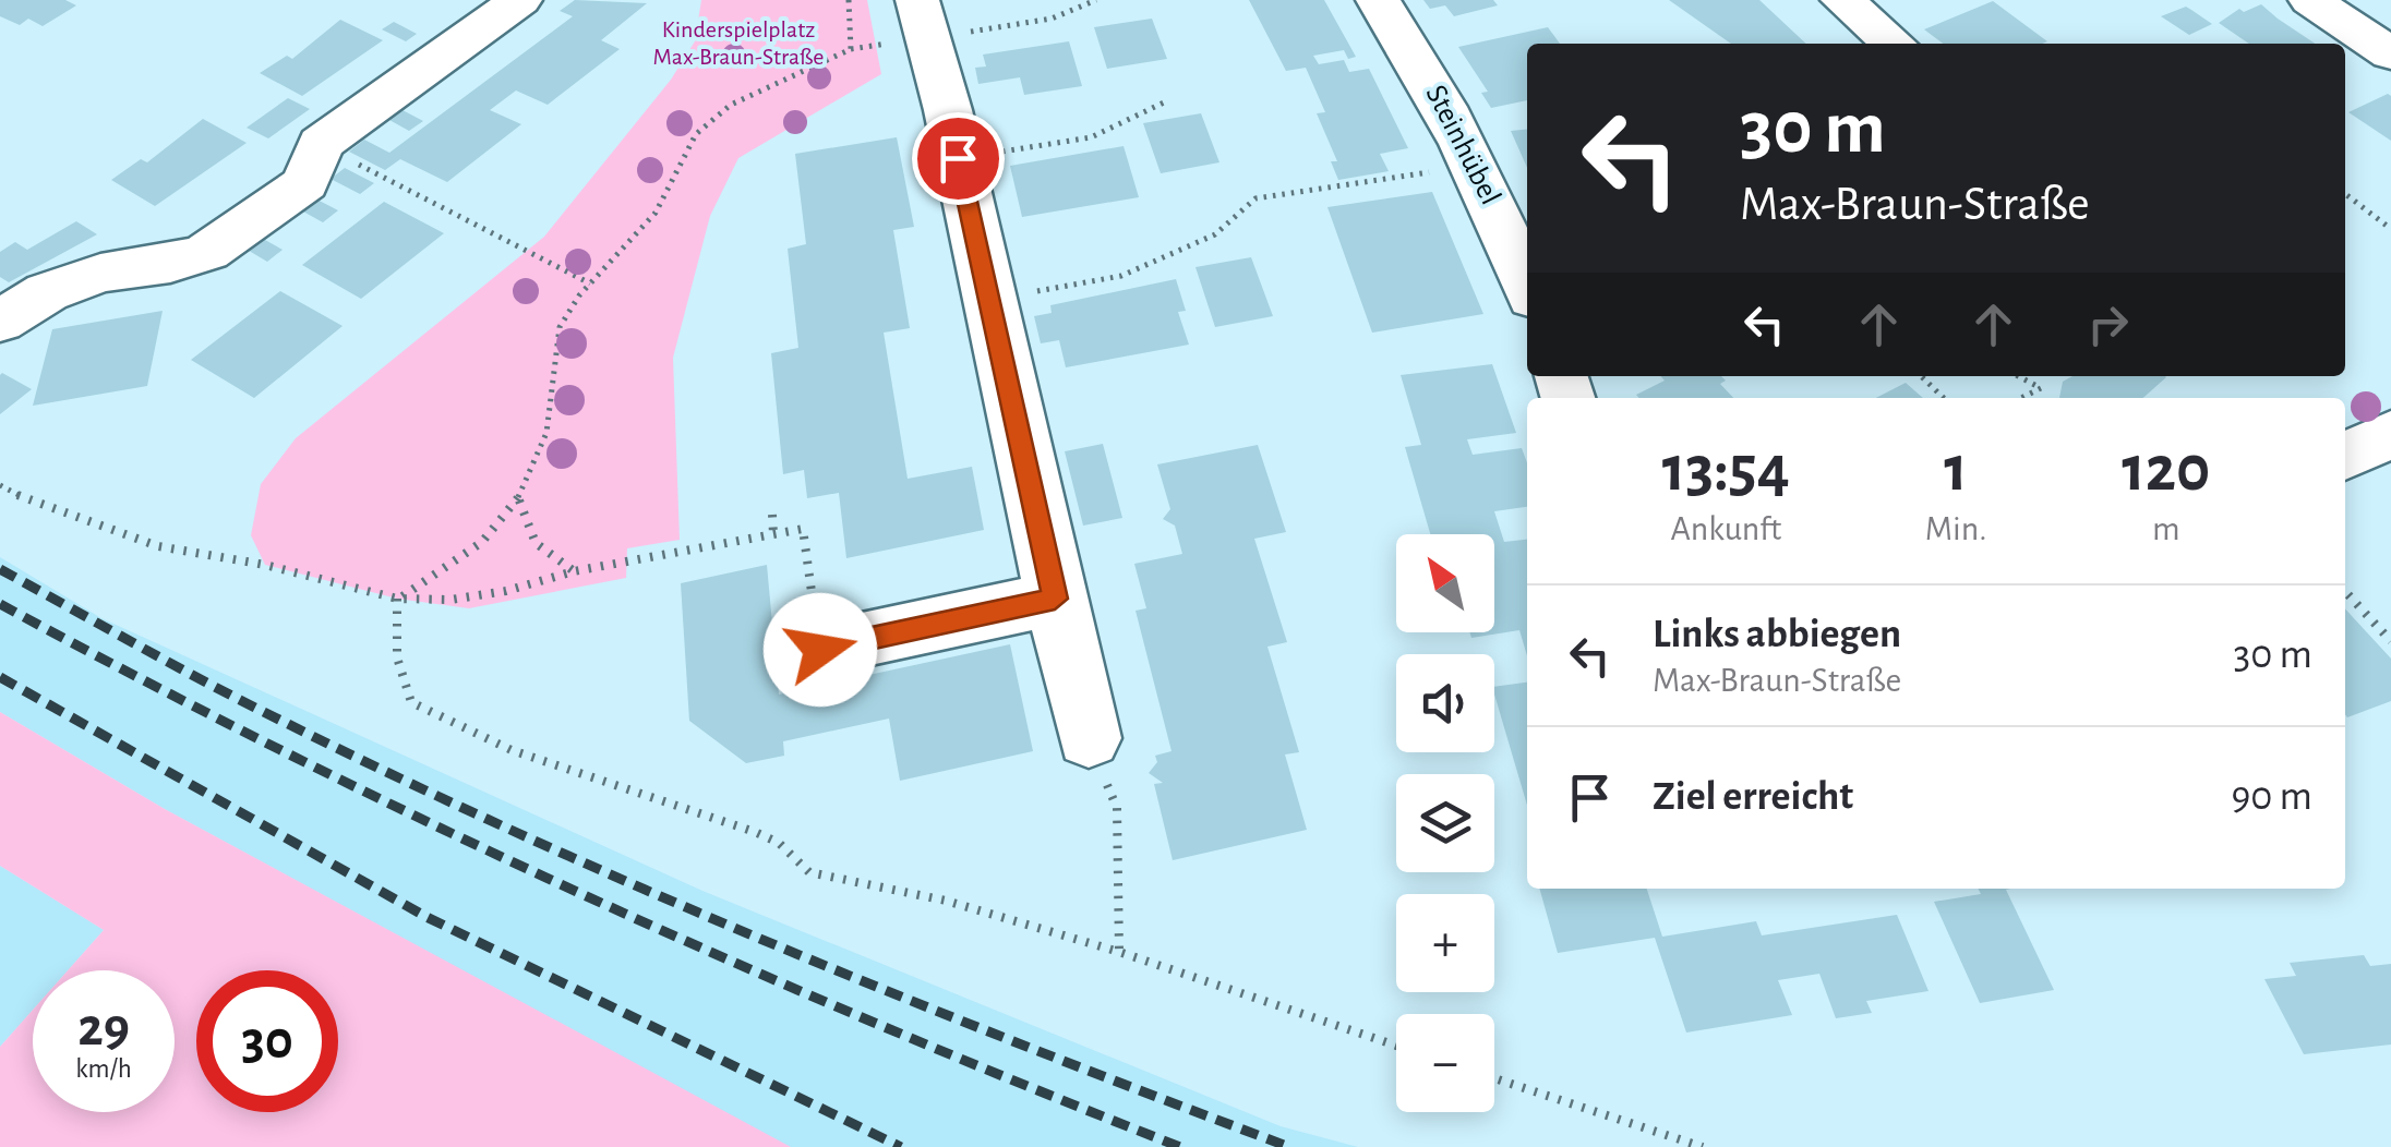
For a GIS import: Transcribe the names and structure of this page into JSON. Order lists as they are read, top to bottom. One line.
{"streets":{"street":["Steinhübel"]},"parks":["Kinderspielplatz Max-Braun-Straße"],"north":"top left","page":{"turn":["30 m","Max-Braun-Straße"],"eta":["13:54","Ankunft","1","Min.","120","m"],"map_buttons":["+","−"],"list":[{"name":"Links abbiegen","note":"Max-Braun-Straße","value":"30 m"},{"name":"Ziel erreicht","value":"90 m"}],"speed":"29 km/h","limit":"30"}}
